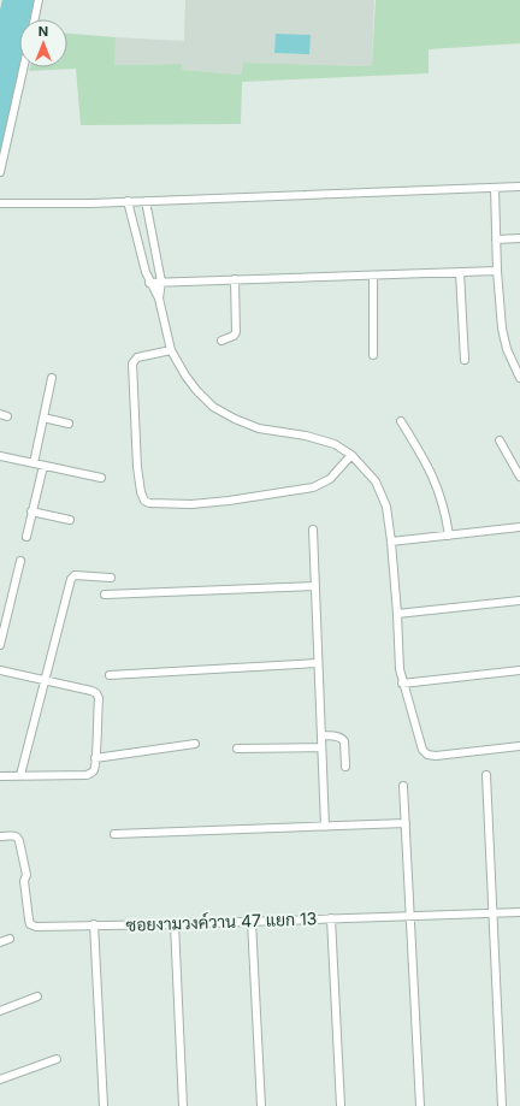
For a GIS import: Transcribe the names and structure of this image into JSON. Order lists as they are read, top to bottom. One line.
{"streets":{"street":["ซอยงามวงค์วาน 47 แยก 13"]},"north":"top"}
